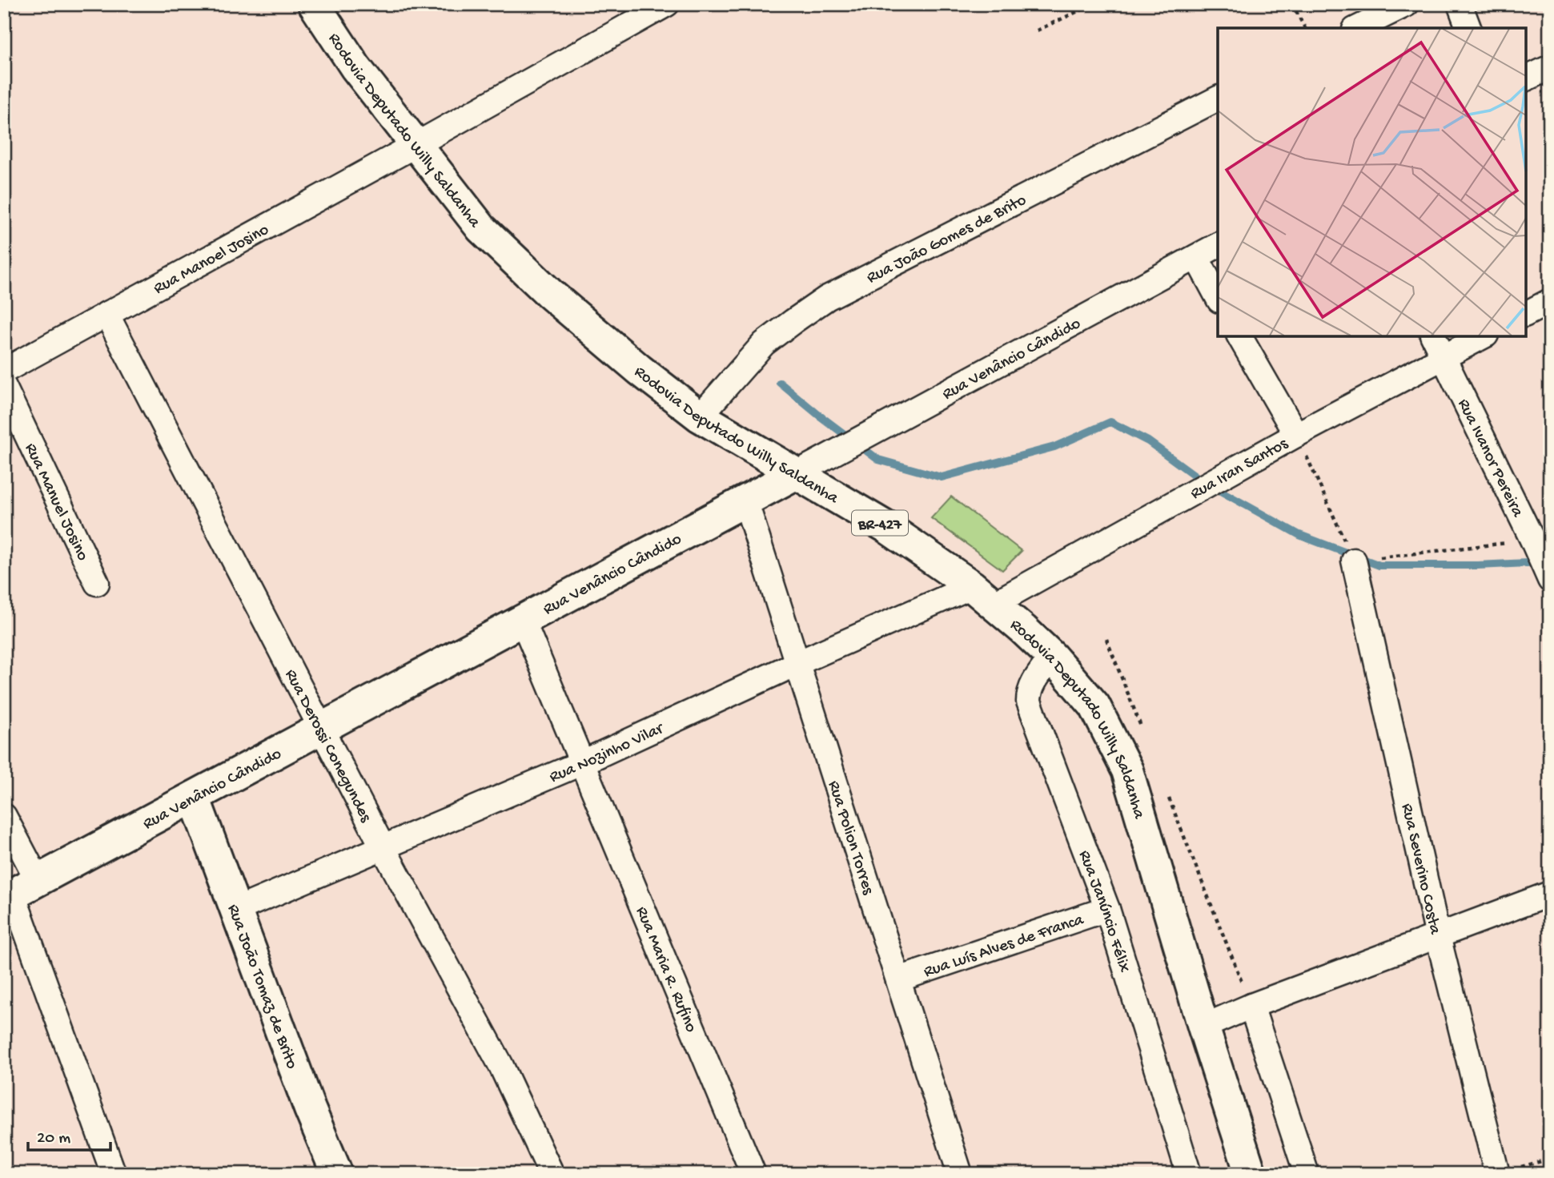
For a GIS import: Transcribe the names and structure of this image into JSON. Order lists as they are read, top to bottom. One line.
{"streets":{"main road":["Rodovia Deputado Willy Saldanha","Rua Venâncio Cândido","BR-427","Rua João Tomaz de Brito"],"street":["Rua João Gomes de Brito","Rua Manoel Josino","Rua Ivanor Pereira","Rua Iran Santos","Rua Manuel Josino","Rua Derossi Conegundes","Rua Nozinho Vilar","Rua Polion Torres","Rua Severino Costa","Rua Janúncio Félix","Rua Luís Alves de Franca","Rua Maria R. Rufino"]},"crossings":[["Rodovia Deputado Willy Saldanha","Rua João Gomes de Brito"],["Rodovia Deputado Willy Saldanha","Rua Manoel Josino"],["Rodovia Deputado Willy Saldanha","Rua Venâncio Cândido"],["Rodovia Deputado Willy Saldanha","Rua Iran Santos"],["Rodovia Deputado Willy Saldanha","Rua Nozinho Vilar"],["Rodovia Deputado Willy Saldanha","Rua Janúncio Félix"],["Rua Manoel Josino","Rua Derossi Conegundes"],["Rua Venâncio Cândido","Rua Derossi Conegundes"],["Rua Venâncio Cândido","Rua Polion Torres"],["Rua Venâncio Cândido","Rua Maria R. Rufino"],["Rua Venâncio Cândido","Rua João Tomaz de Brito"],["Rua Ivanor Pereira","Rua Iran Santos"],["Rua Iran Santos","Rua Nozinho Vilar"],["Rua Derossi Conegundes","Rua Nozinho Vilar"],["Rua Nozinho Vilar","Rua Polion Torres"],["Rua Nozinho Vilar","Rua Maria R. Rufino"],["Rua Nozinho Vilar","Rua João Tomaz de Brito"],["Rua Polion Torres","Rua Luís Alves de Franca"],["Rua Janúncio Félix","Rua Luís Alves de Franca"]],"scale_bar":"20 m"}
